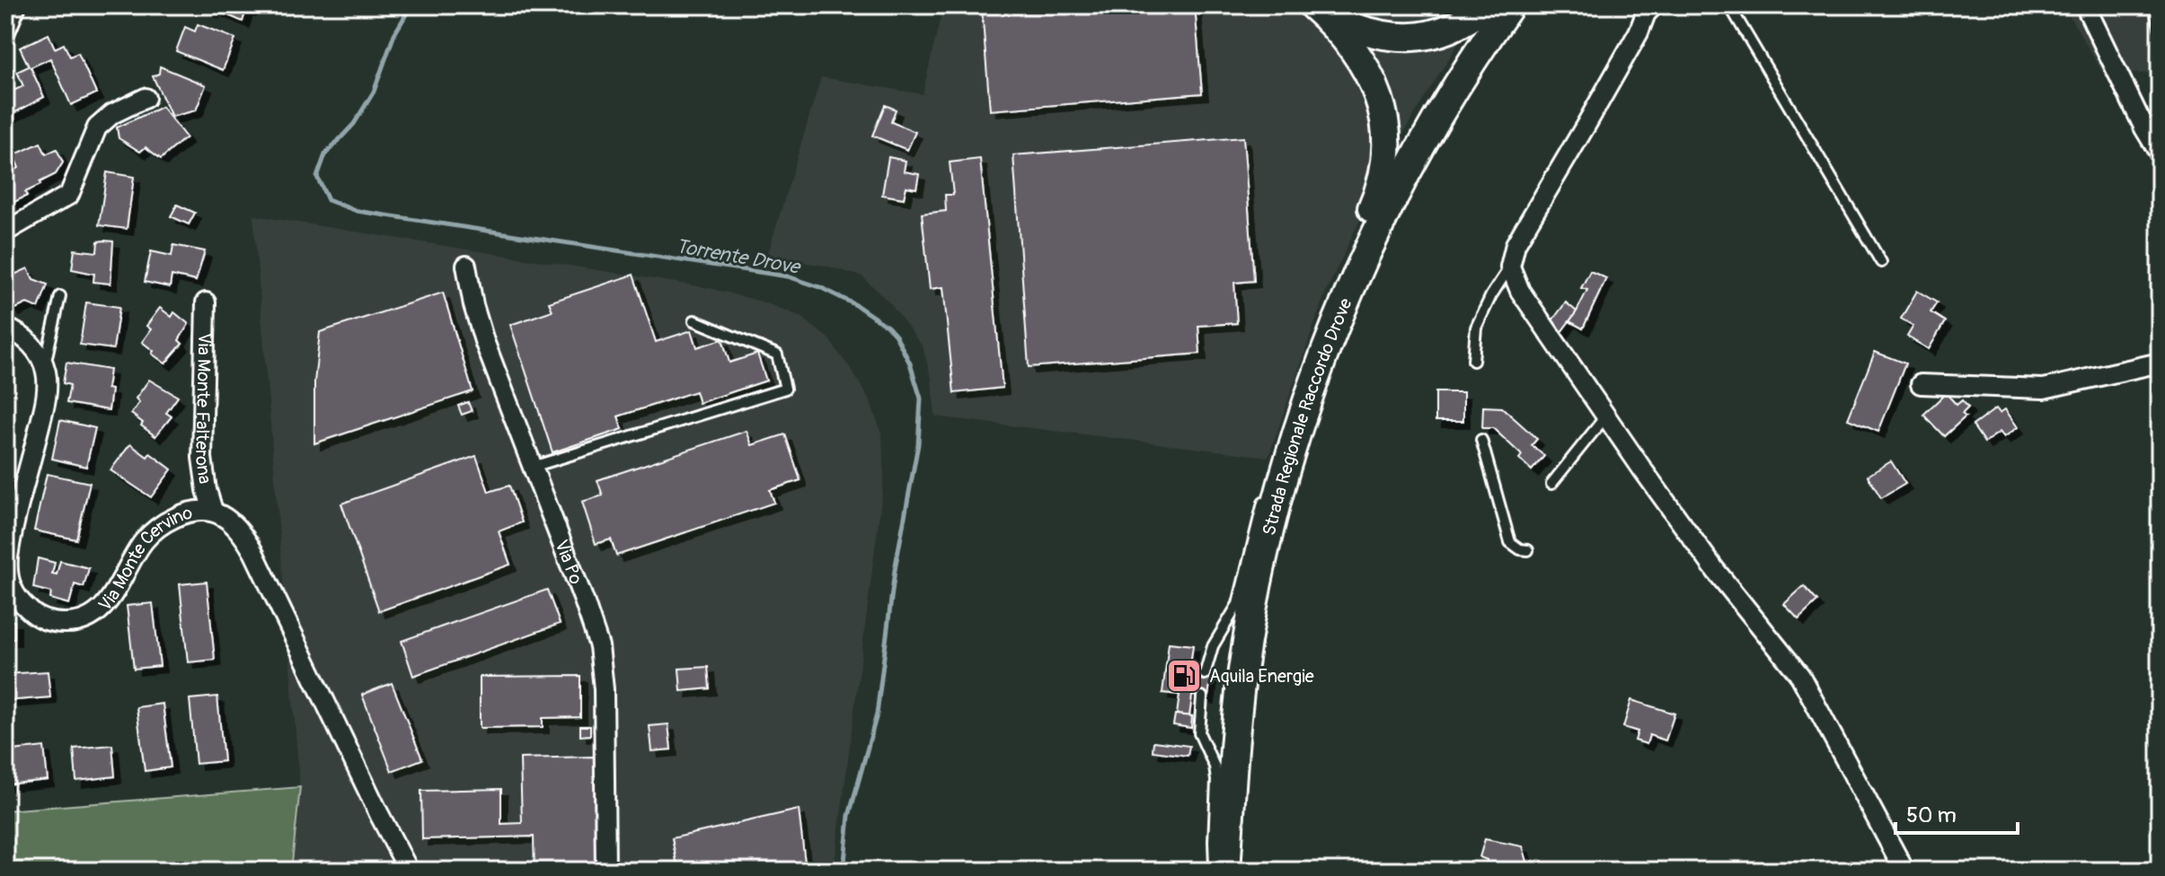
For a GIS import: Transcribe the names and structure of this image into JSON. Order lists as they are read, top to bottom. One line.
{"streets":{"main road":["Strada Regionale Raccordo Drove"],"street":["Via Monte Falterona","Via Po","Via Monte Cervino"]},"crossings":[["Via Monte Falterona","Via Monte Cervino"]],"water":["Torrente Drove"],"places":{"fuel station":["Aquila Energie"]},"scale_bar":"50 m"}
